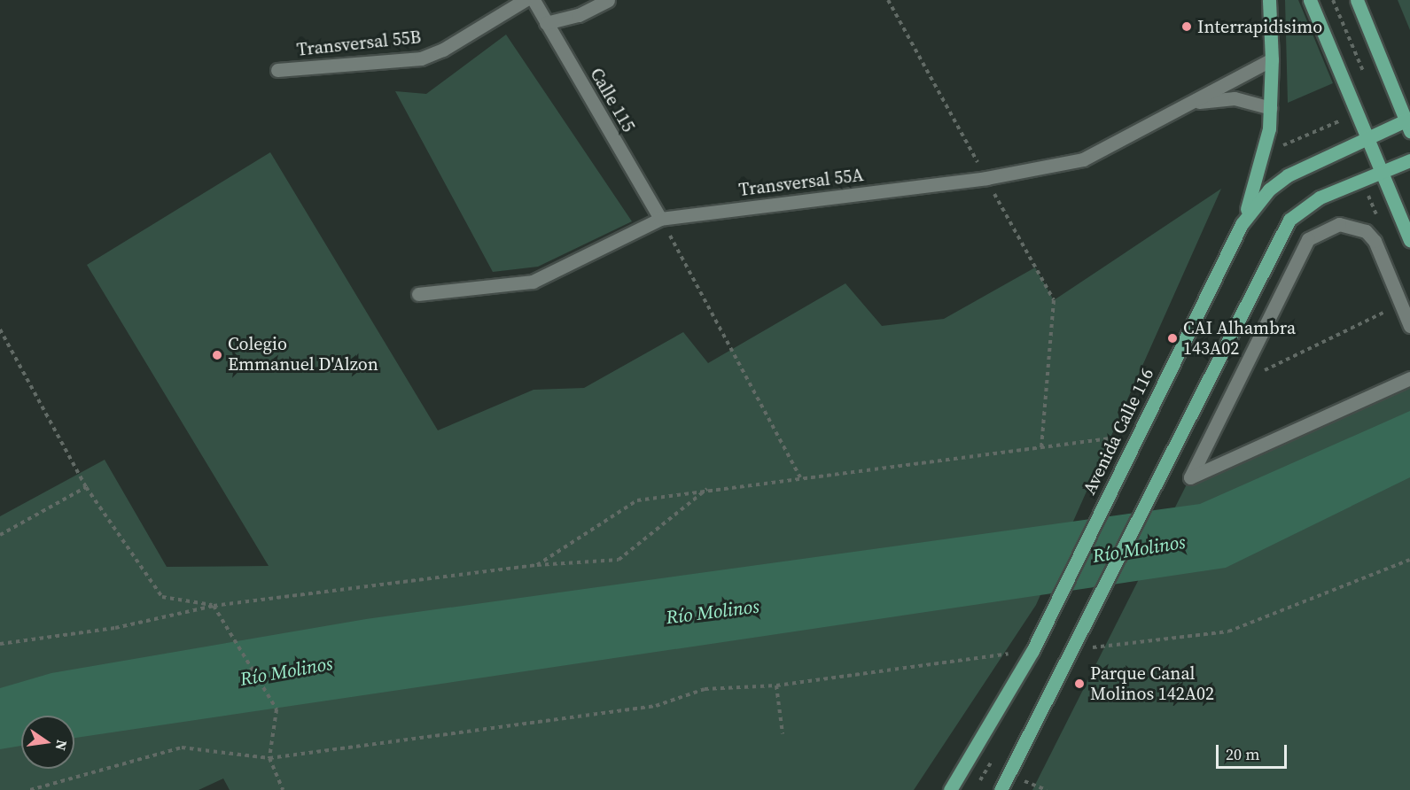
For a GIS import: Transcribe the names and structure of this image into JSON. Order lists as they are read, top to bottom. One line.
{"streets":{"main road":["Avenida Calle 116"],"street":["Transversal 55B","Calle 115","Transversal 55A"]},"crossings":[["Calle 115","Transversal 55A"]],"water":["Río Molinos"],"places":["Interrapidisimo","CAI Alhambra 143A02","Colegio Emmanuel D'Alzon","Parque Canal Molinos 142A02"],"scale_bar":"20 m","north":"right"}
